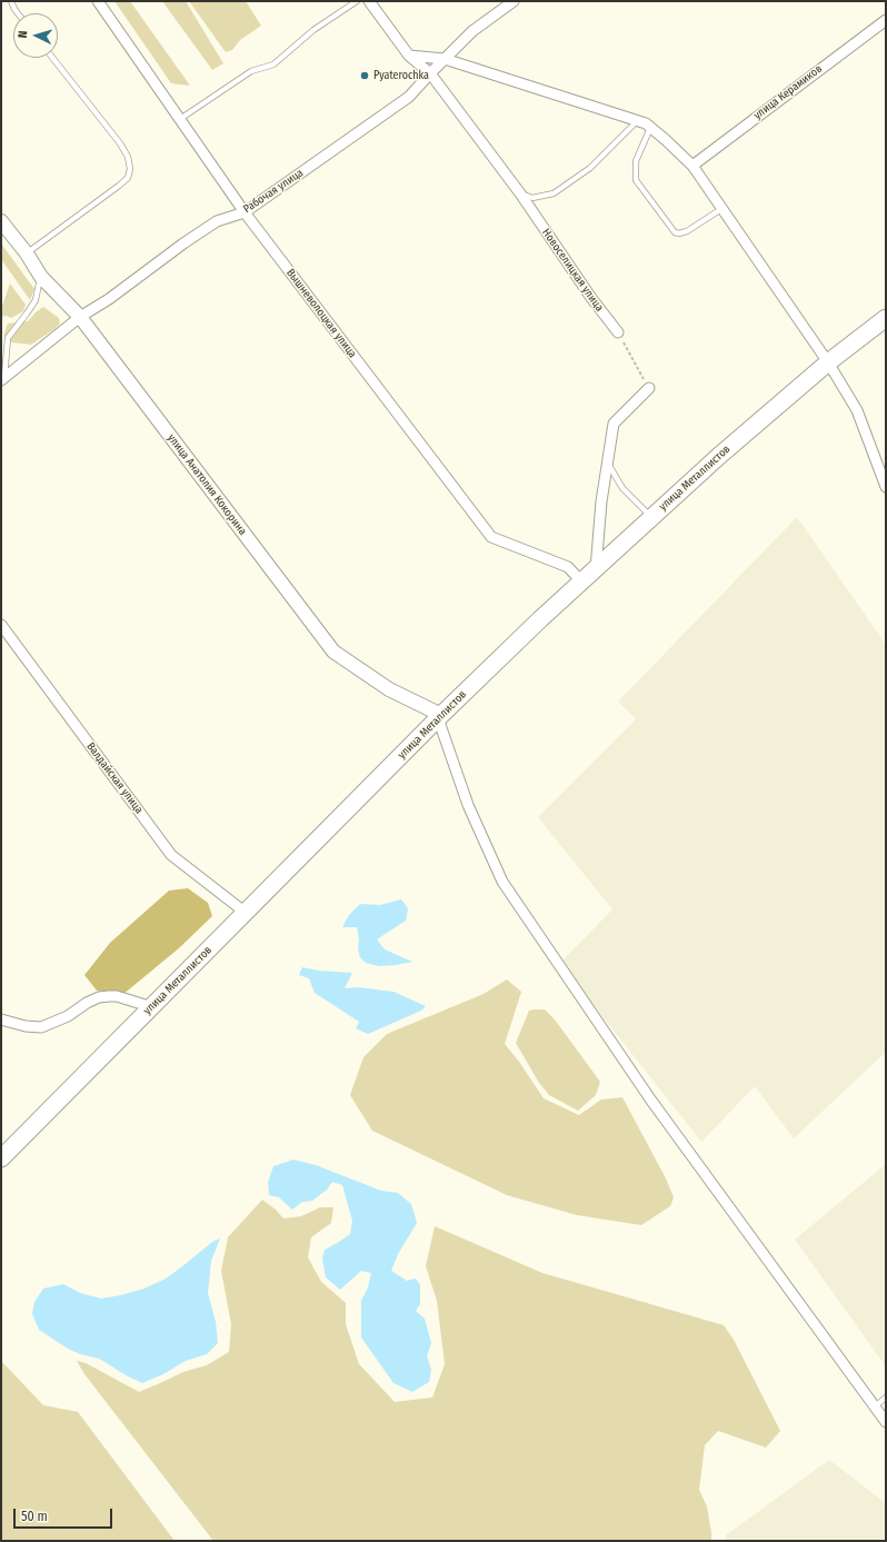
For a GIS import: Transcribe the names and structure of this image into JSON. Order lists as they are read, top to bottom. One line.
{"streets":{"main road":["улица Металлистов"],"street":["улица Керамиков","Рабочая улица","Новоселицкая улица","Вышневолоцкая улица","улица Анатолия Кокорина","Валдайская улица"]},"crossings":[["Рабочая улица","Новоселицкая улица"],["Рабочая улица","Вышневолоцкая улица"],["Рабочая улица","улица Анатолия Кокорина"],["Вышневолоцкая улица","улица Металлистов"],["улица Металлистов","улица Анатолия Кокорина"],["улица Металлистов","Валдайская улица"]],"places":["Pyaterochka"],"scale_bar":"50 m","north":"left"}
